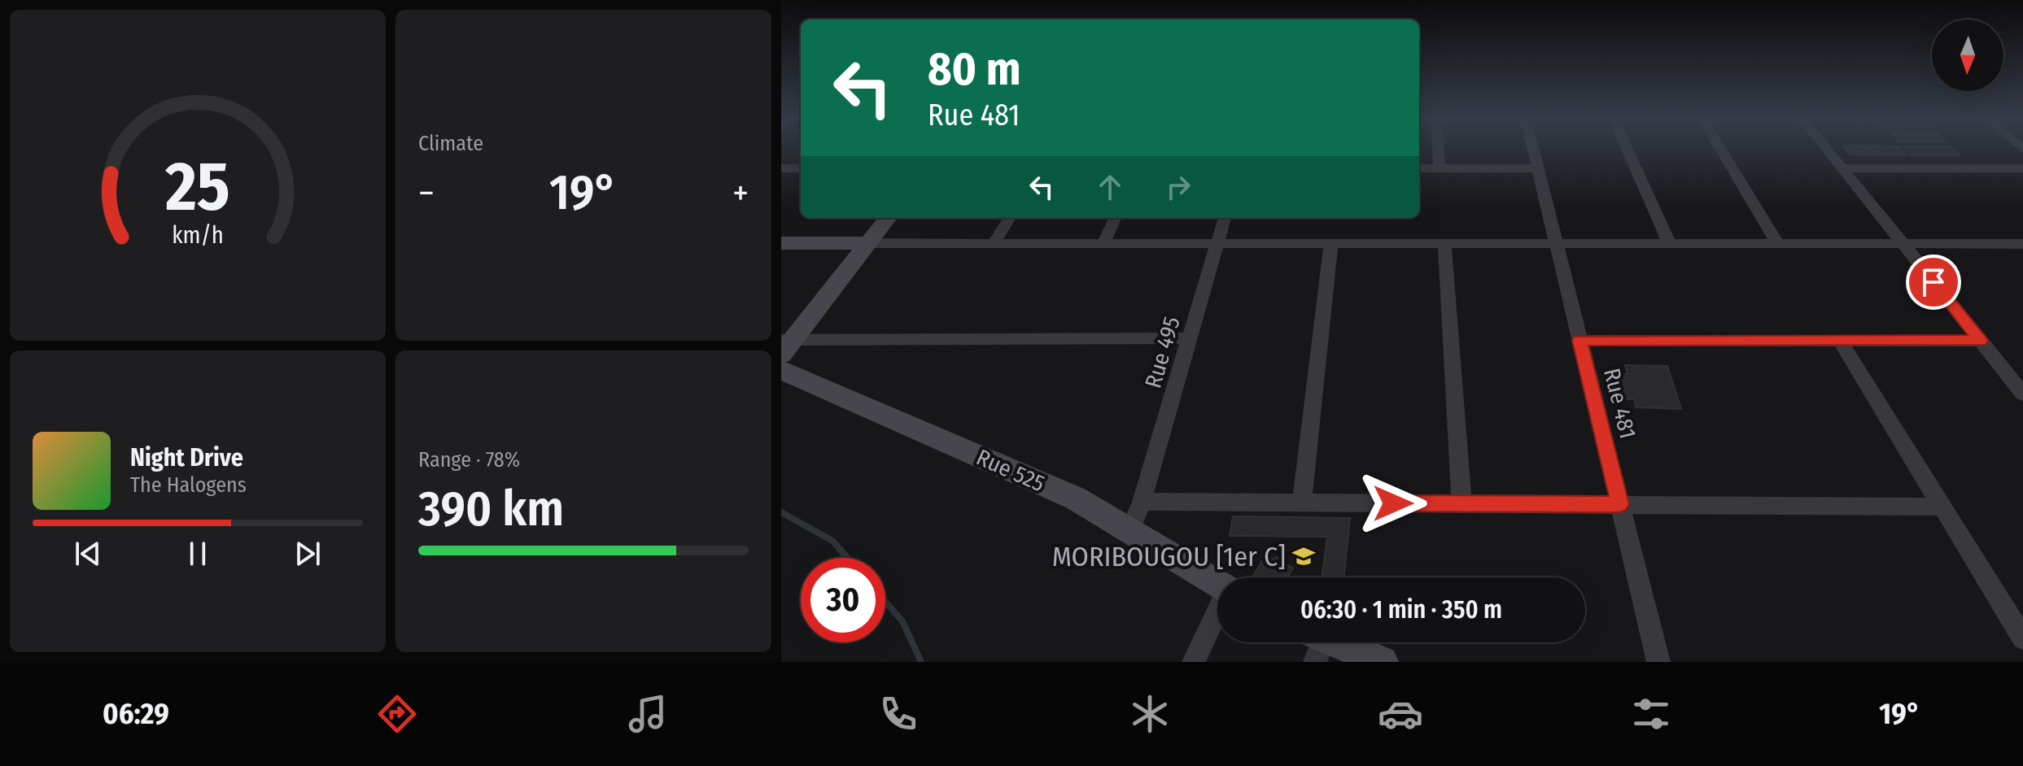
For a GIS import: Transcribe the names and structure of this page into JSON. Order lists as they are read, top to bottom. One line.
{"streets":{"main road":["Rue 525"],"street":["Rue 495","Rue 481"]},"crossings":[["Rue 495","Rue 525"]],"places":{"school or university":["MORIBOUGOU [1er C]"]},"north":"bottom","page":{"tile":["Climate",["Range · 78%","390 km"]],"turn":["80 m","Rue 481"],"heat":["−","19°","+"],"song":["Night Drive","The Halogens"],"limit":"30","trip":"06:30 · 1 min · 350 m","tabs":["06:29","19°"],"gauge":["25","km/h"]}}
